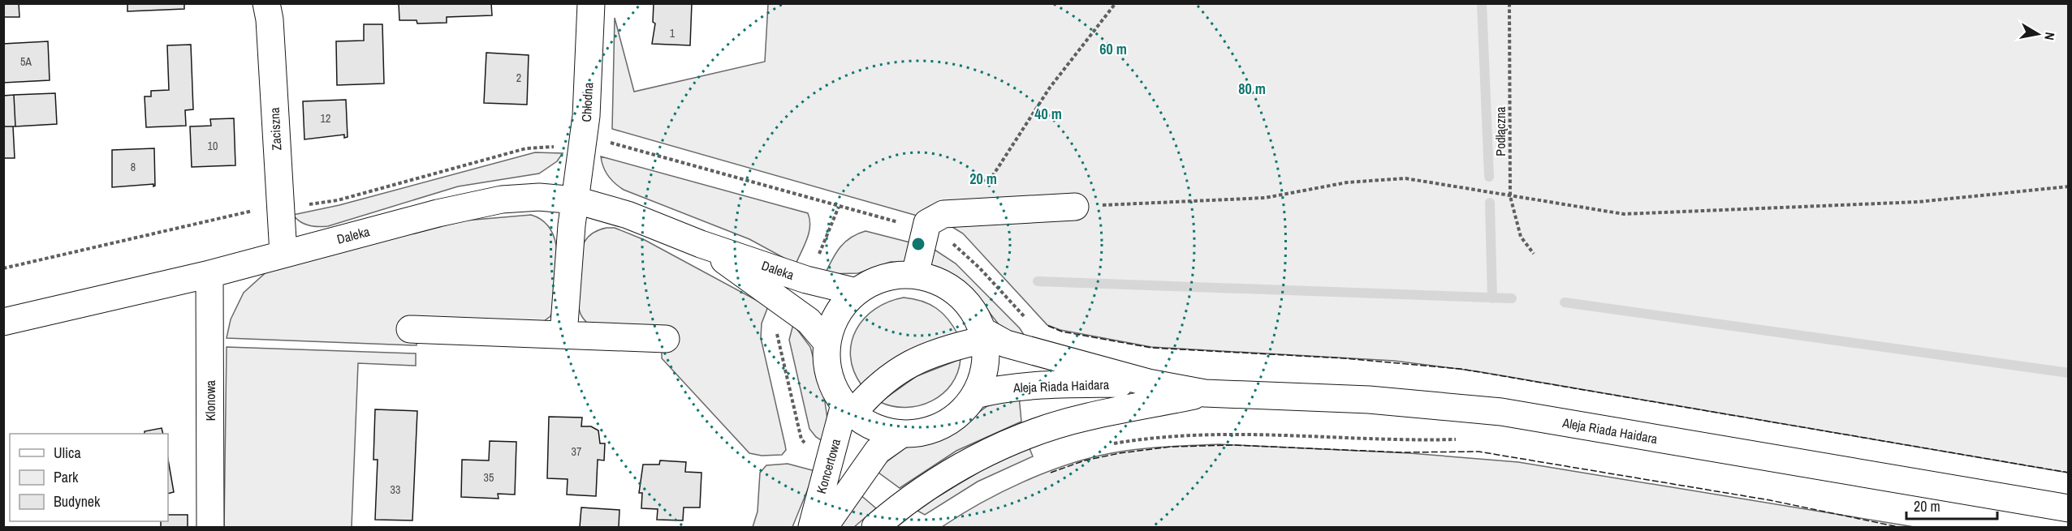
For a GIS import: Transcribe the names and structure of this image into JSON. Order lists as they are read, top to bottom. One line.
{"streets":{"street":["Chłodna","Zaciszna","Daleka","Aleja Riada Haidara","Klonowa","Koncertowa"],"path":["Podłączna"]},"crossings":[["Chłodna","Daleka"],["Zaciszna","Daleka"],["Daleka","Klonowa"]],"house_numbers":["1","5A","2","12","10","8","37","35","33"],"legend":["Ulica","Park","Budynek"],"scale_bar":"20 m","north":"right","rings":["60 m","80 m","40 m","20 m"]}
